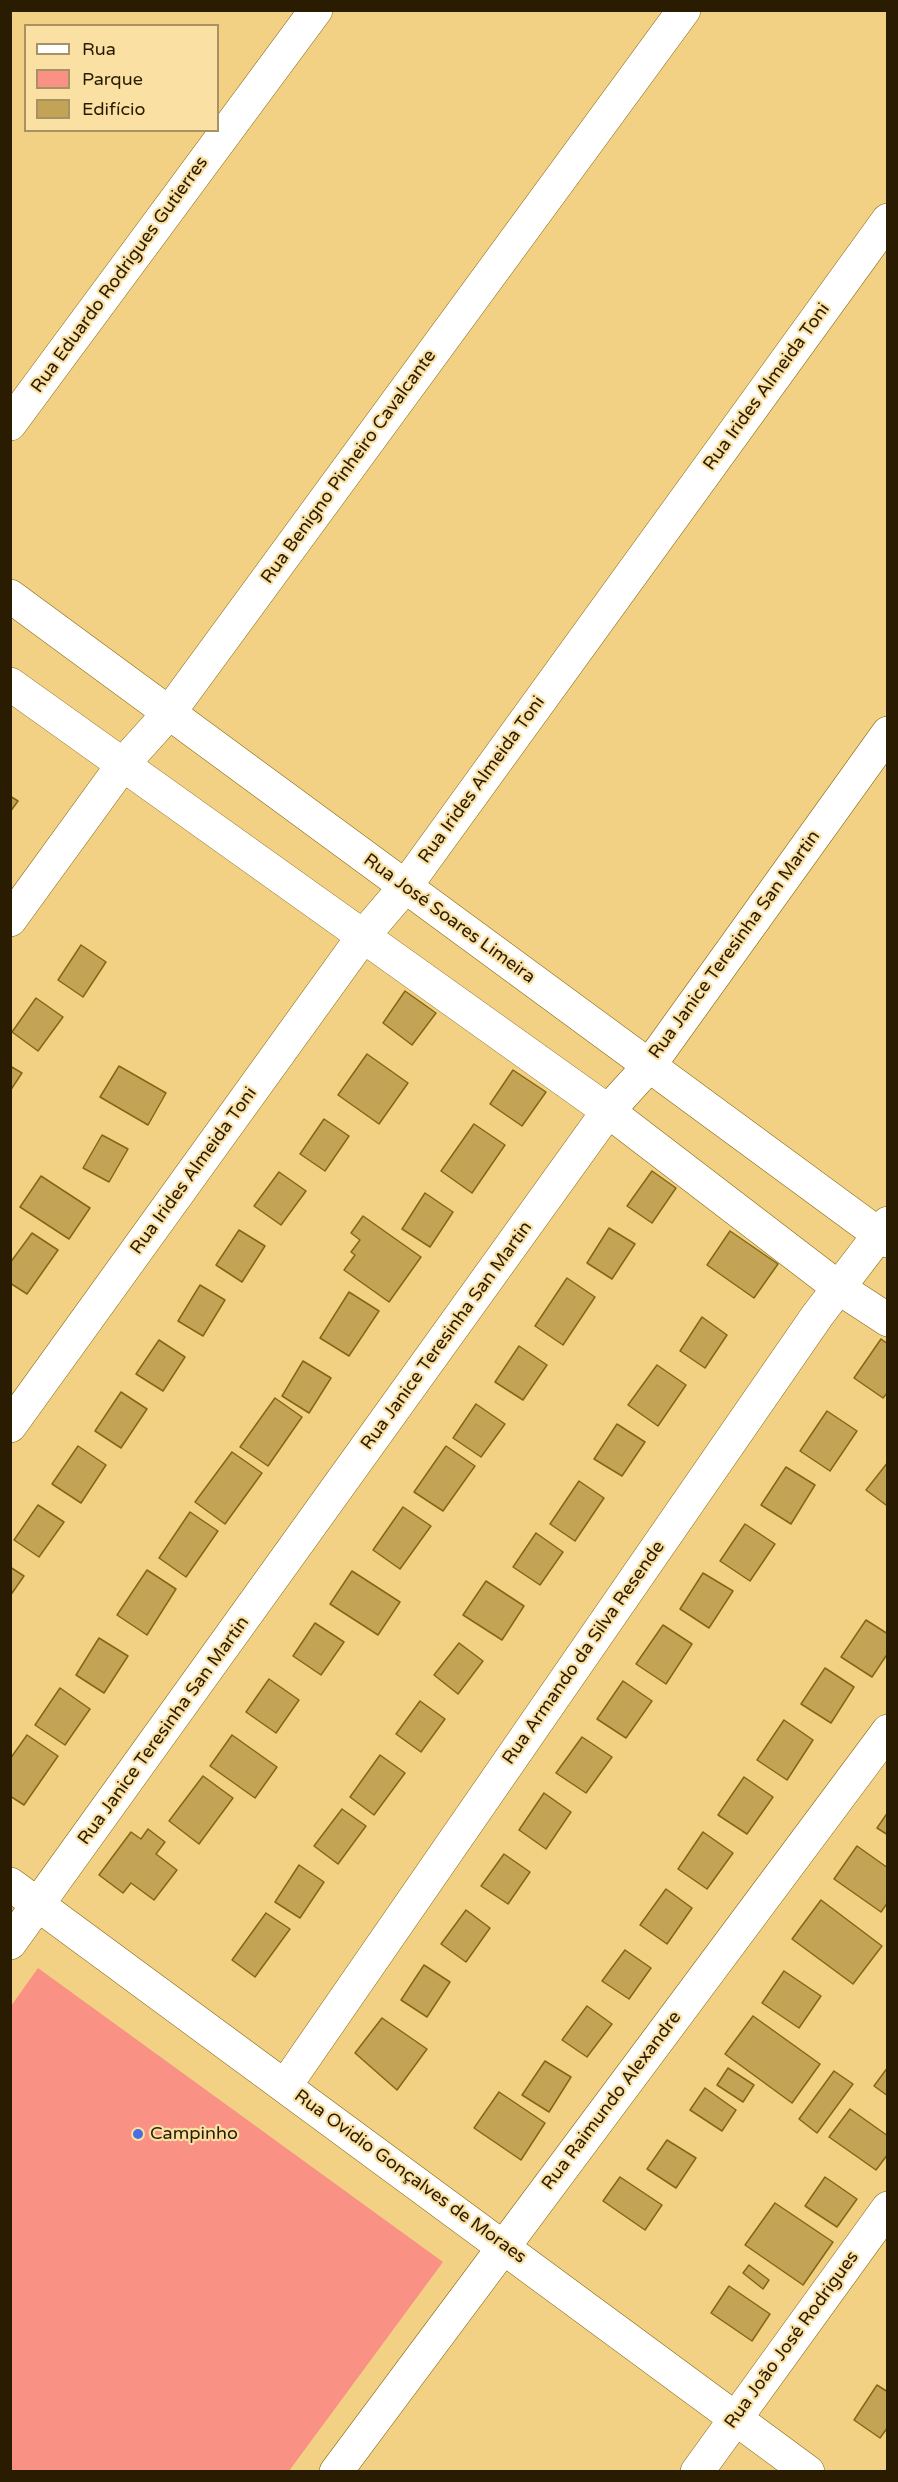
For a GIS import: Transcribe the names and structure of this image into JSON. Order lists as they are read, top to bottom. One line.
{"streets":{"street":["Rua Eduardo Rodrigues Gutierres","Rua Irides Almeida Toni","Rua Benigno Pinheiro Cavalcante","Rua José Soares Limeira","Rua Janice Teresinha San Martin","Rua Armando da Silva Resende","Rua Raimundo Alexandre","Rua Ovidio Gonçalves de Moraes","Rua João José Rodrigues"]},"crossings":[["Rua Irides Almeida Toni","Rua José Soares Limeira"],["Rua Benigno Pinheiro Cavalcante","Rua José Soares Limeira"],["Rua José Soares Limeira","Rua Janice Teresinha San Martin"],["Rua José Soares Limeira","Rua Armando da Silva Resende"],["Rua Janice Teresinha San Martin","Rua Ovidio Gonçalves de Moraes"],["Rua Armando da Silva Resende","Rua Ovidio Gonçalves de Moraes"],["Rua Raimundo Alexandre","Rua Ovidio Gonçalves de Moraes"],["Rua Ovidio Gonçalves de Moraes","Rua João José Rodrigues"]],"places":["Campinho"],"legend":["Rua","Parque","Edifício"]}
